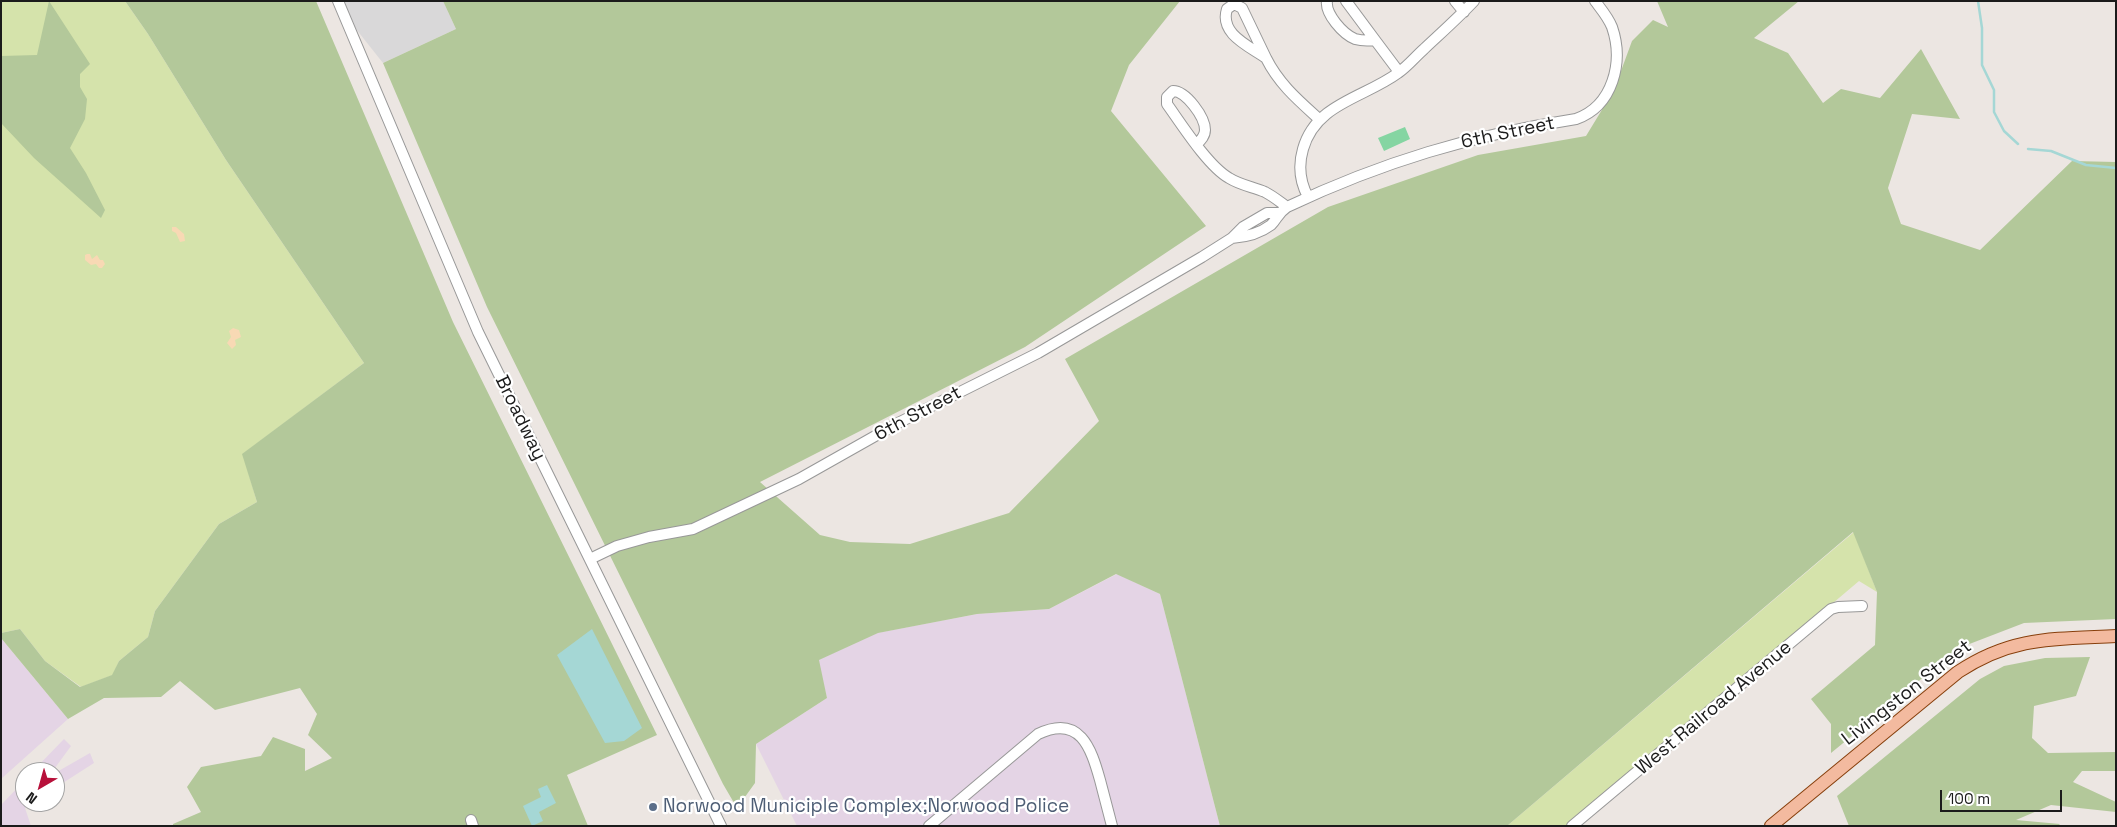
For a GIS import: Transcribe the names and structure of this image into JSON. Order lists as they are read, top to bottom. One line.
{"streets":{"main road":["Livingston Street"],"street":["6th Street","Broadway","West Railroad Avenue"]},"crossings":[["6th Street","Broadway"]],"places":["Norwood Municiple Complex;Norwood Police"],"scale_bar":"100 m","north":"bottom left"}
